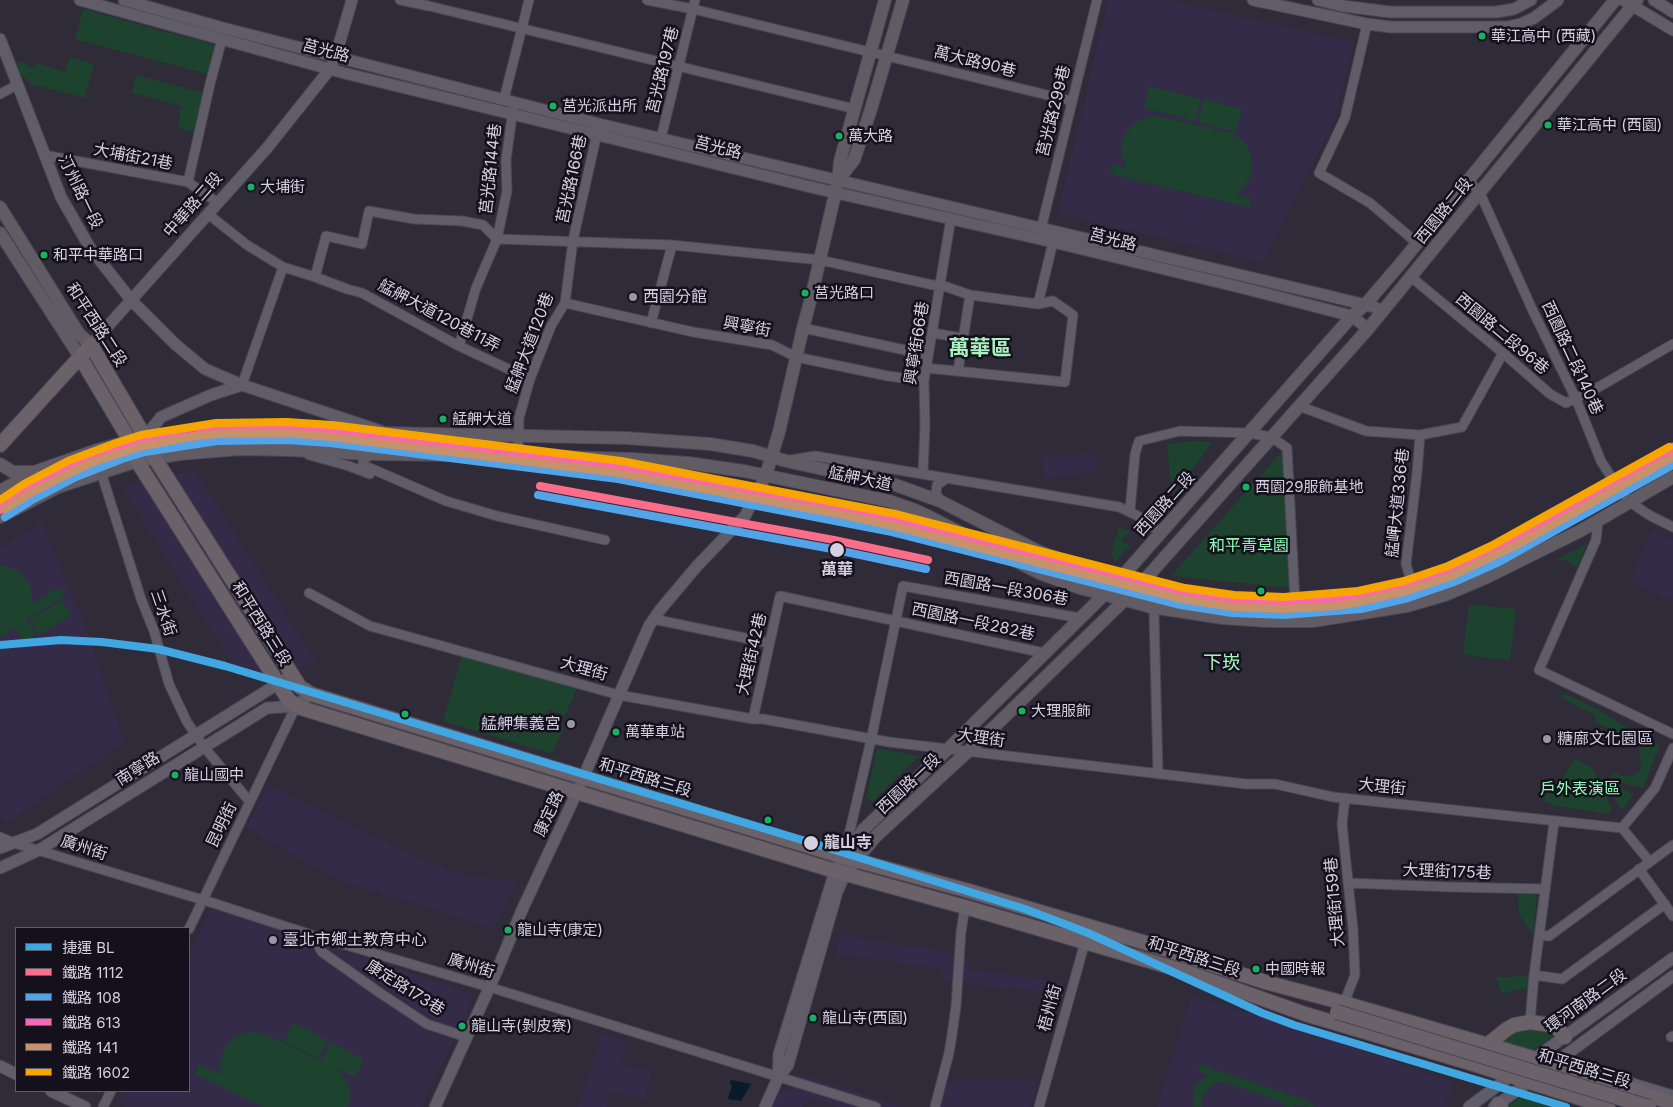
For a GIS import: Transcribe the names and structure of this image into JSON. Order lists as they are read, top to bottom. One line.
{"streets":{"main road":["中華路二段","西園路二段","和平西路二段","艋舺大道","和平西路三段","西園路一段"],"street":["莒光路","萬大路90巷","莒光路197巷","莒光路299巷","大埔街21巷","莒光路144巷","莒光路166巷","汀州路一段","艋舺大道120巷11弄","興寧街","西園路二段96巷","艋舺大道120巷","興寧街66巷","西園路二段140巷","艋岬大道336巷","西園路一段306巷","三水街","西園路一段282巷","大理街42巷","大理街","南寧路","康定路","昆明街","廣州街","大理街175巷","大理街159巷","康定路173巷","環河南路二段","梧州街"]},"crossings":[["莒光路","莒光路197巷"],["莒光路","莒光路299巷"],["莒光路","莒光路144巷"],["莒光路","莒光路166巷"],["莒光路","中華路二段"],["莒光路","西園路二段"],["莒光路","興寧街66巷"],["萬大路90巷","莒光路197巷"],["萬大路90巷","莒光路299巷"],["大埔街21巷","汀州路一段"],["莒光路144巷","艋舺大道120巷11弄"],["莒光路166巷","艋舺大道120巷"],["汀州路一段","中華路二段"],["汀州路一段","艋舺大道"],["中華路二段","和平西路二段"],["西園路二段","西園路二段96巷"],["西園路二段","西園路二段140巷"],["西園路二段","艋舺大道"],["西園路二段","西園路一段"],["艋舺大道120巷11弄","艋舺大道120巷"],["和平西路二段","艋舺大道"],["和平西路二段","和平西路三段"],["興寧街","艋舺大道120巷"],["興寧街","興寧街66巷"],["西園路二段96巷","西園路二段140巷"],["艋舺大道120巷","艋舺大道"],["興寧街66巷","艋舺大道"],["西園路二段140巷","艋舺大道"],["艋舺大道","艋岬大道336巷"],["艋舺大道","三水街"],["艋舺大道","和平西路三段"],["艋舺大道","西園路一段"],["艋舺大道","康定路"],["西園路一段306巷","西園路一段282巷"],["西園路一段306巷","西園路一段"],["三水街","南寧路"],["三水街","昆明街"],["西園路一段282巷","大理街42巷"],["西園路一段282巷","西園路一段"],["和平西路三段","南寧路"],["和平西路三段","西園路一段"],["和平西路三段","康定路"],["和平西路三段","昆明街"],["和平西路三段","大理街159巷"],["和平西路三段","環河南路二段"],["和平西路三段","梧州街"],["大理街42巷","大理街"],["大理街","西園路一段"],["大理街","康定路"],["大理街","大理街159巷"],["南寧路","昆明街"],["南寧路","廣州街"],["西園路一段","廣州街"],["康定路","廣州街"],["康定路","康定路173巷"],["昆明街","廣州街"],["廣州街","康定路173巷"],["大理街175巷","大理街159巷"]],"districts":["萬華區","下崁"],"parks":["和平青草園","戶外表演區"],"places":["華江高中 (西藏)","莒光派出所","華江高中 (西園)","萬大路","大埔街","和平中華路口","莒光路口","西園分館","艋舺大道","西園29服飾基地","萬華","大理服飾","艋舺集義宮","萬華車站","糖廍文化園區","龍山國中","龍山寺","龍山寺(康定)","臺北市鄉土教育中心","中國時報","龍山寺(西園)","龍山寺(剝皮寮)"],"lines":["rail line 1602","rail line 613","rail line 1112","rail line 141","rail line 108","metro line BL"],"legend":["捷運 BL","鐵路 1112","鐵路 108","鐵路 613","鐵路 141","鐵路 1602"]}
